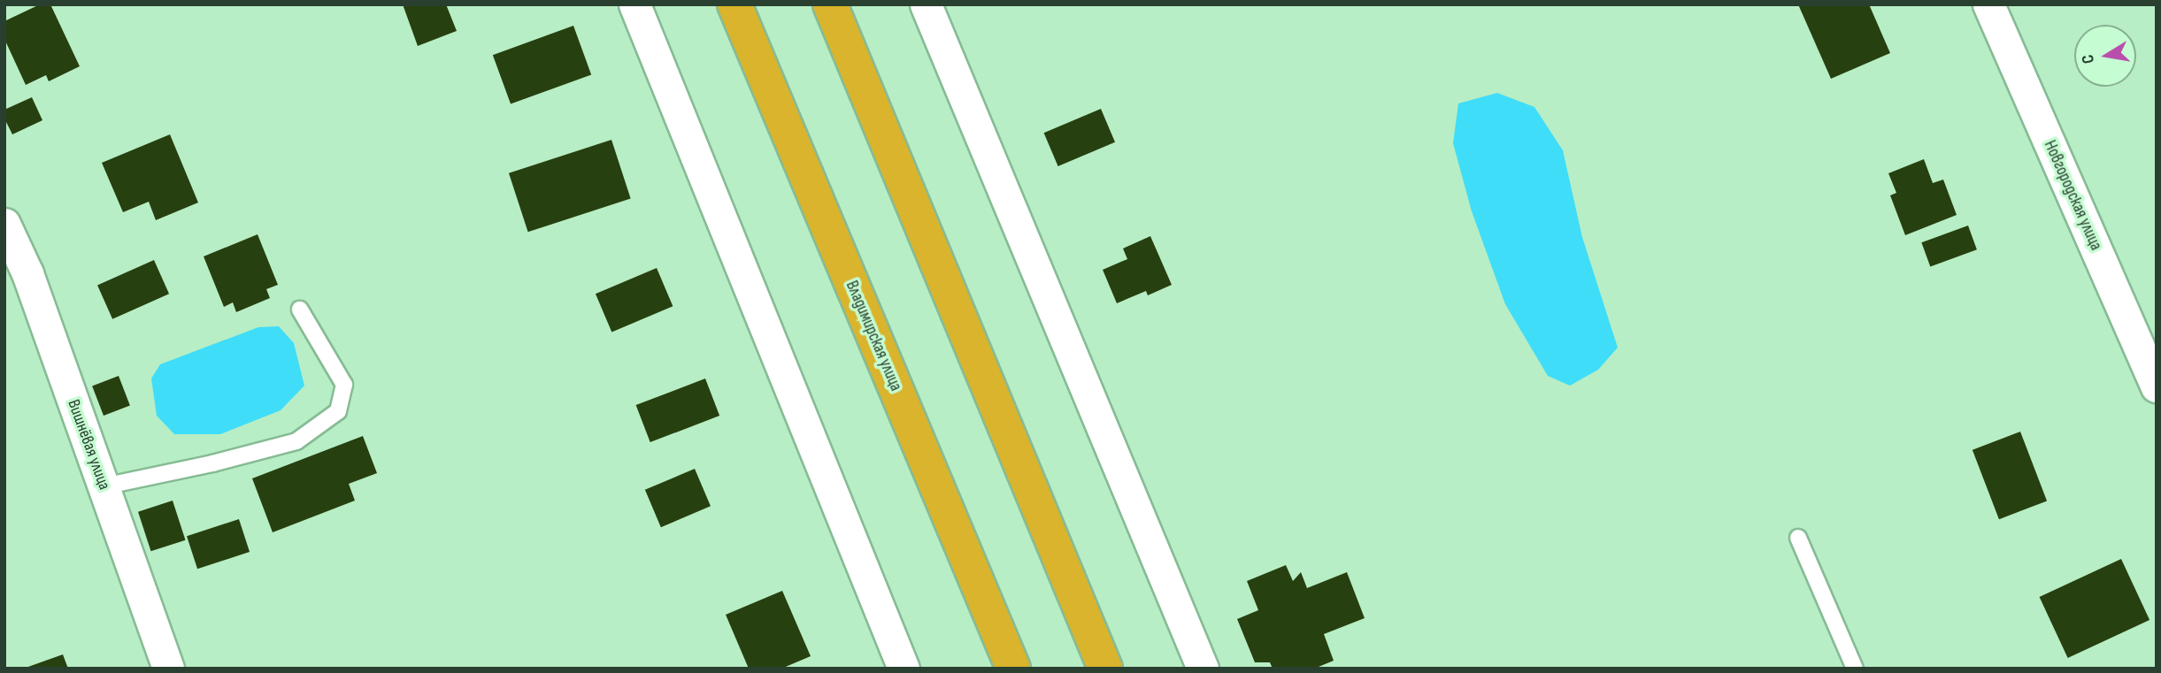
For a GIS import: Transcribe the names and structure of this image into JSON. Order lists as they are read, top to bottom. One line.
{"streets":{"highway":["Владимирская улица"],"street":["Новгородская улица","Вишнёвая улица"]},"north":"left"}
